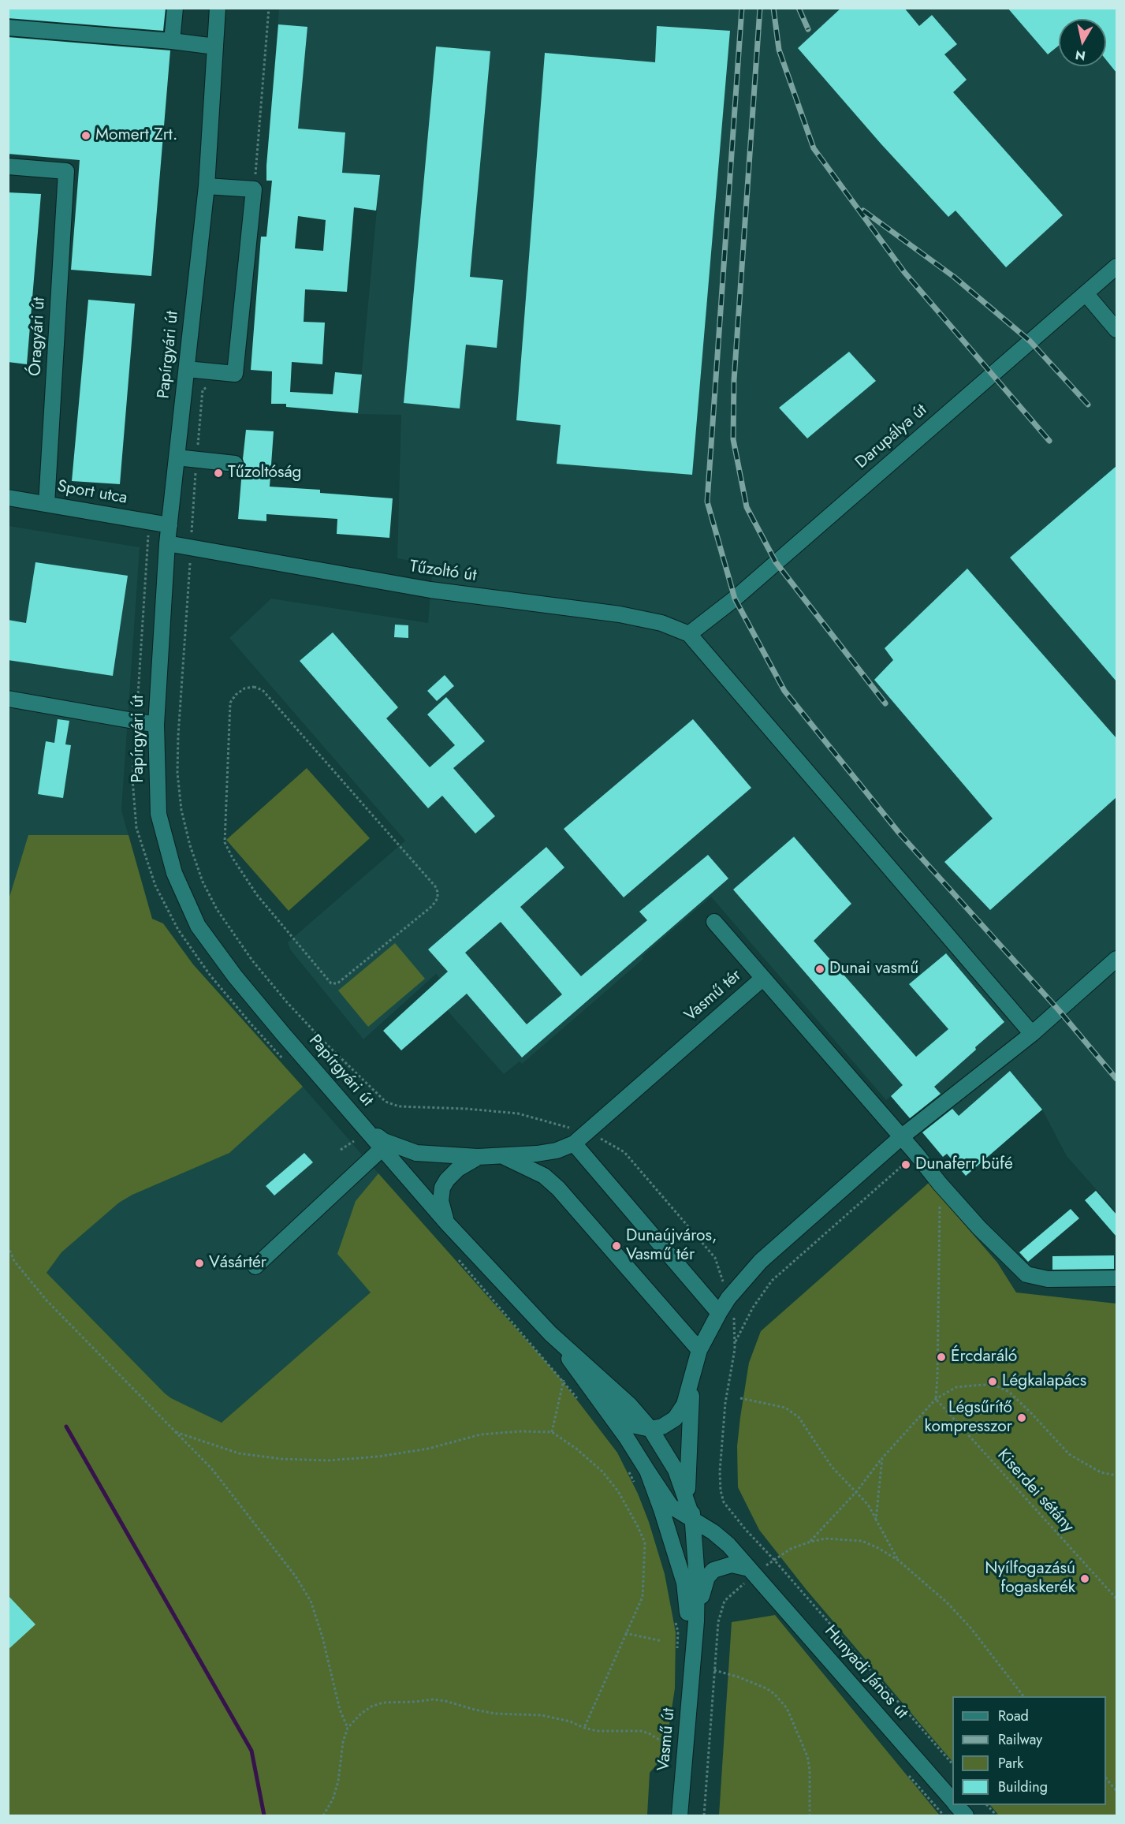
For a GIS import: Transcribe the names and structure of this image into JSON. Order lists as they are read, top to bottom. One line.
{"streets":{"street":["Óragyári út","Papírgyári út","Darupálya út","Sport utca","Tűzoltó út","Vasmű tér","Hunyadi János út","Vasmű út"],"path":["Kiserdei sétány"]},"crossings":[["Óragyári út","Sport utca"],["Papírgyári út","Sport utca"],["Papírgyári út","Tűzoltó út"],["Papírgyári út","Vasmű tér"],["Darupálya út","Tűzoltó út"]],"places":["Momert Zrt.","Tűzoltóság","Dunai vasmű","Dunaferr büfé","Dunaújváros, Vasmű tér","Vásártér","Ércdaráló","Légkalapács","Légsűrítő kompresszor","Nyílfogazású fogaskerék"],"legend":["Road","Railway","Park","Building"],"north":"bottom"}
